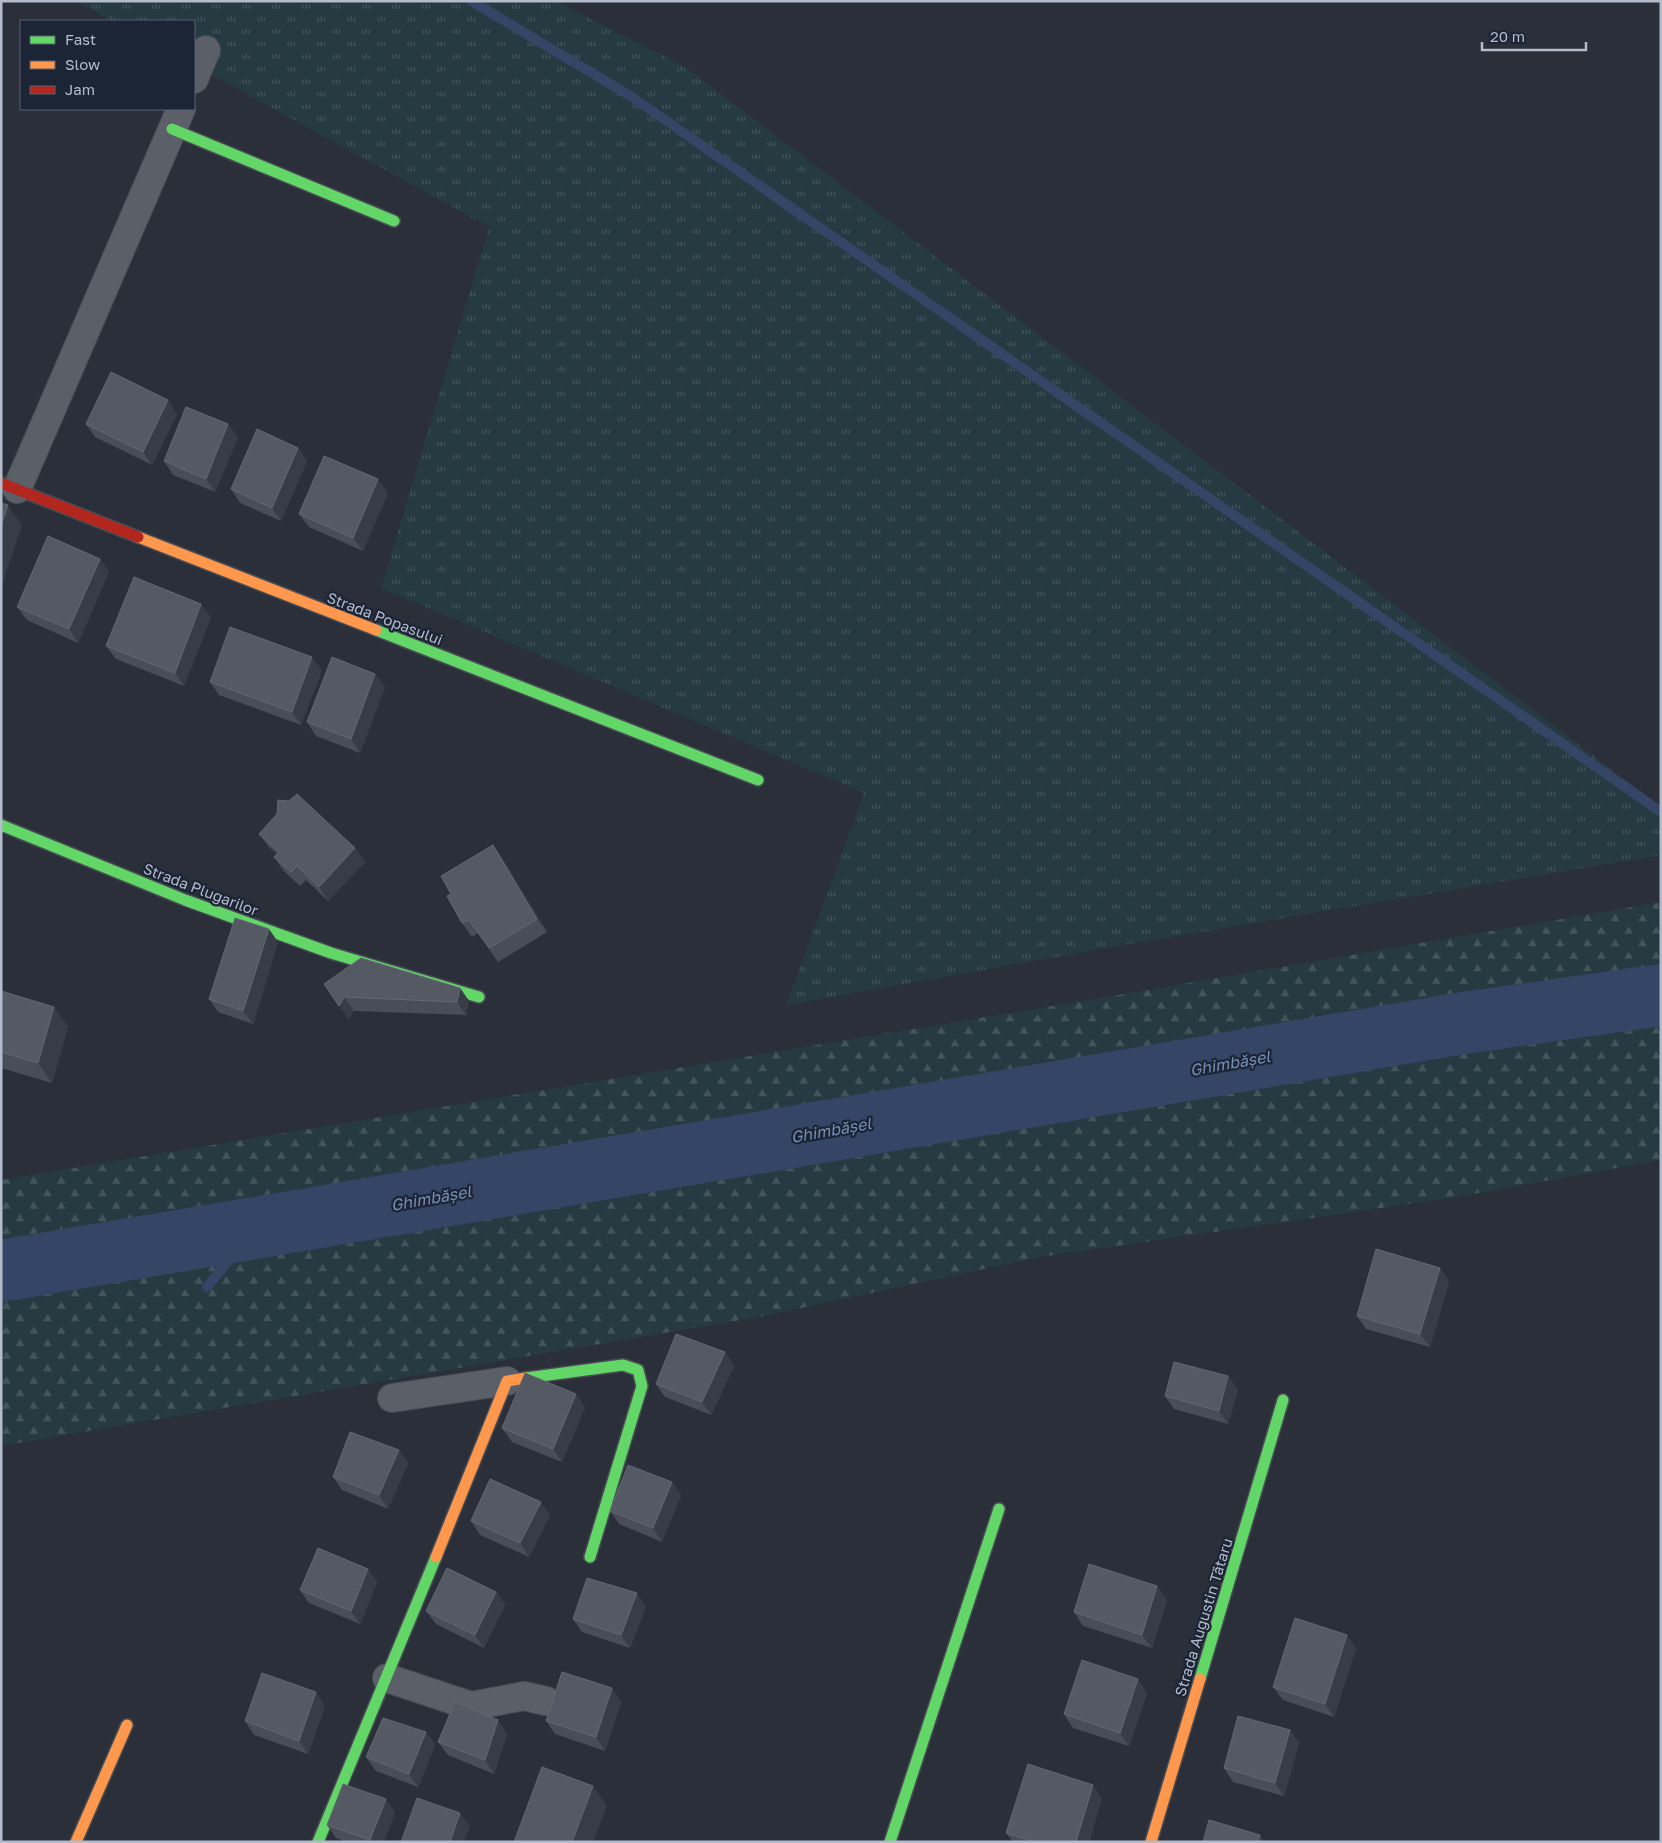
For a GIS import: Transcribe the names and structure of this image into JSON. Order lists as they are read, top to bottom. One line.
{"streets":{"street":["Strada Popasului","Strada Plugarilor","Strada Augustin Tătaru"]},"water":["Ghimbășel"],"legend":["Fast","Slow","Jam"],"scale_bar":"20 m"}
